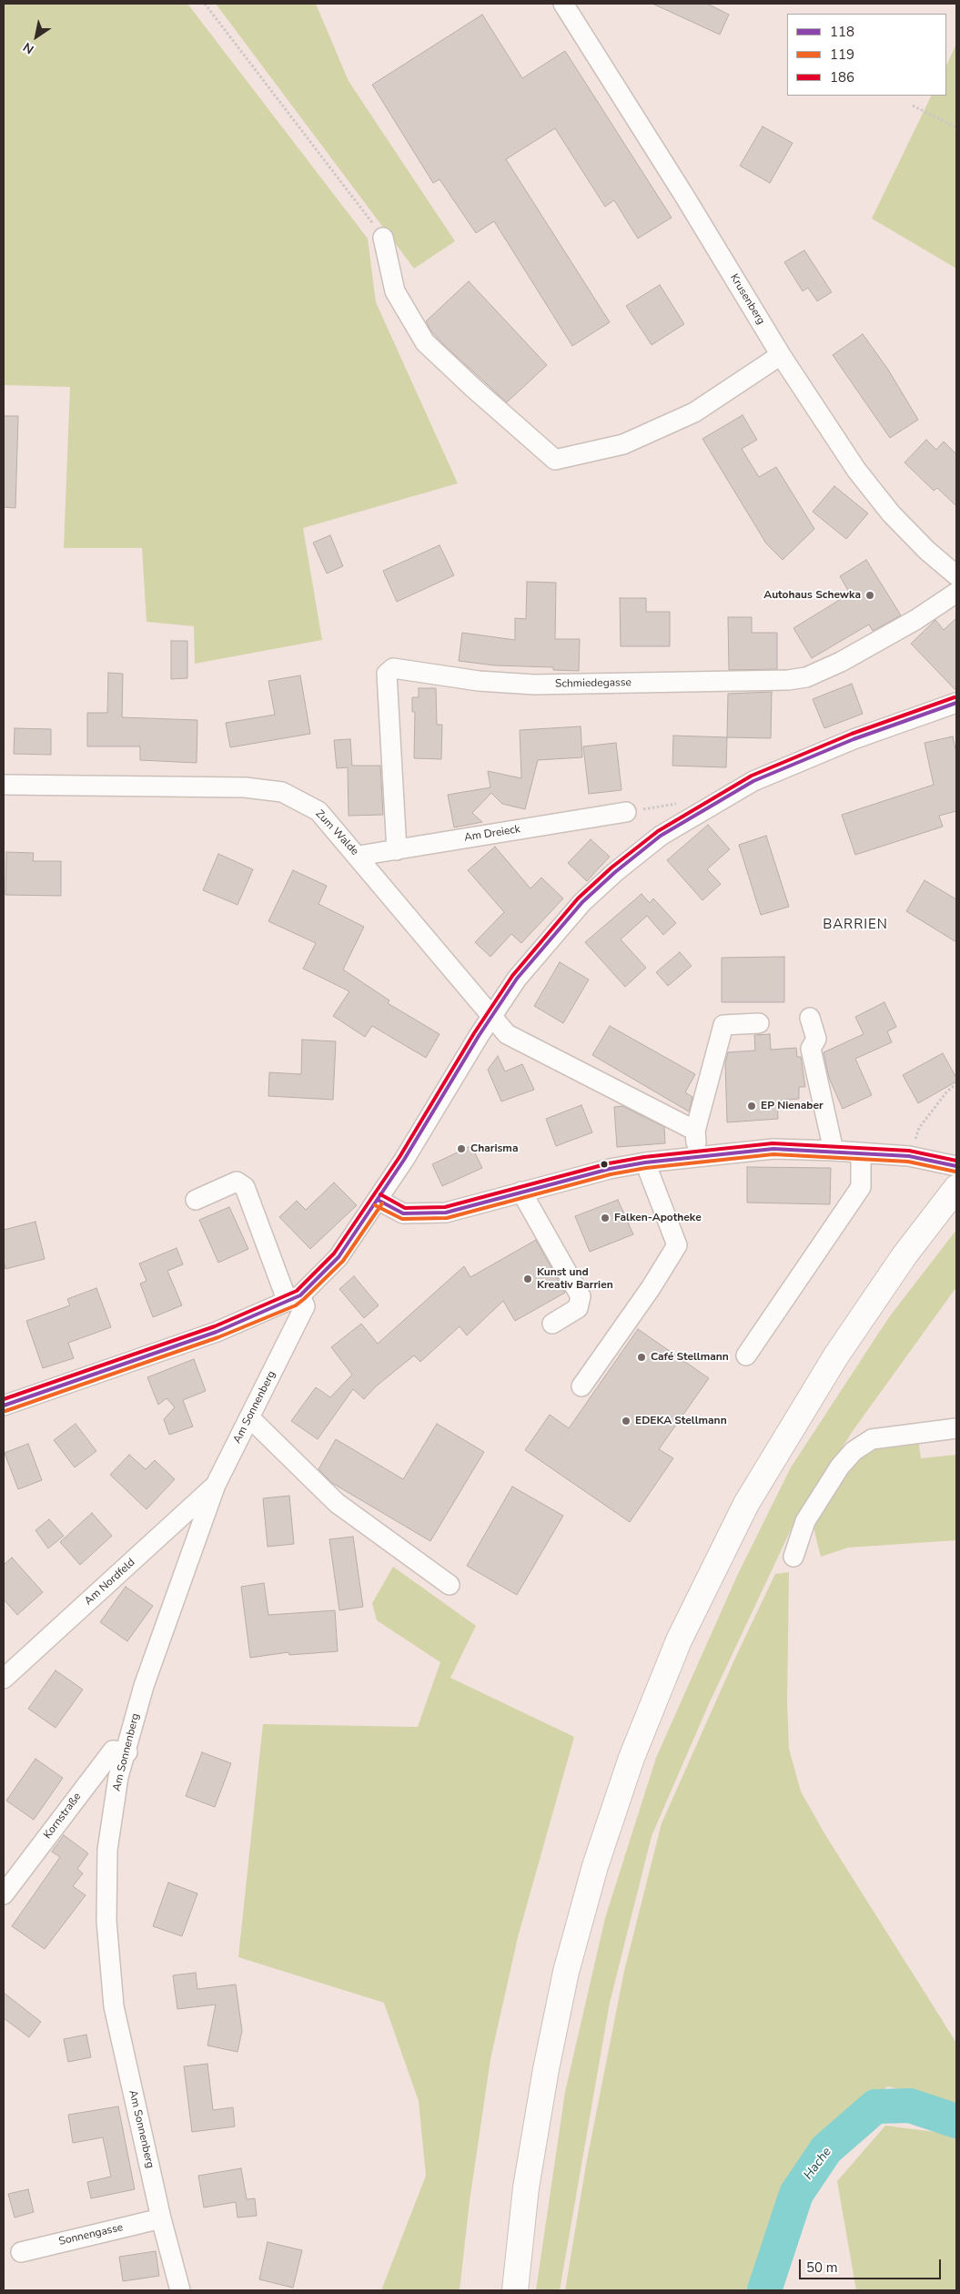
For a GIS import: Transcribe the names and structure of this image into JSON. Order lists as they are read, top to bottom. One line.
{"streets":{"street":["Krusenberg","Schmiedegasse","Zum Walde","Am Dreieck","Am Sonnenberg","Am Nordfeld","Kornstraße","Sonnengasse"]},"crossings":[["Schmiedegasse","Am Dreieck"],["Zum Walde","Am Dreieck"],["Am Sonnenberg","Am Nordfeld"],["Am Sonnenberg","Kornstraße"],["Am Sonnenberg","Sonnengasse"]],"districts":["BARRIEN"],"water":["Hache"],"places":["Autohaus Schewka","EP Nienaber","Charisma","Falken-Apotheke","Kunst und Kreativ Barrien","Café Stellmann","EDEKA Stellmann"],"lines":["transit line 186","transit line 118","transit line 119"],"legend":["118","119","186"],"scale_bar":"50 m","north":"bottom left"}
